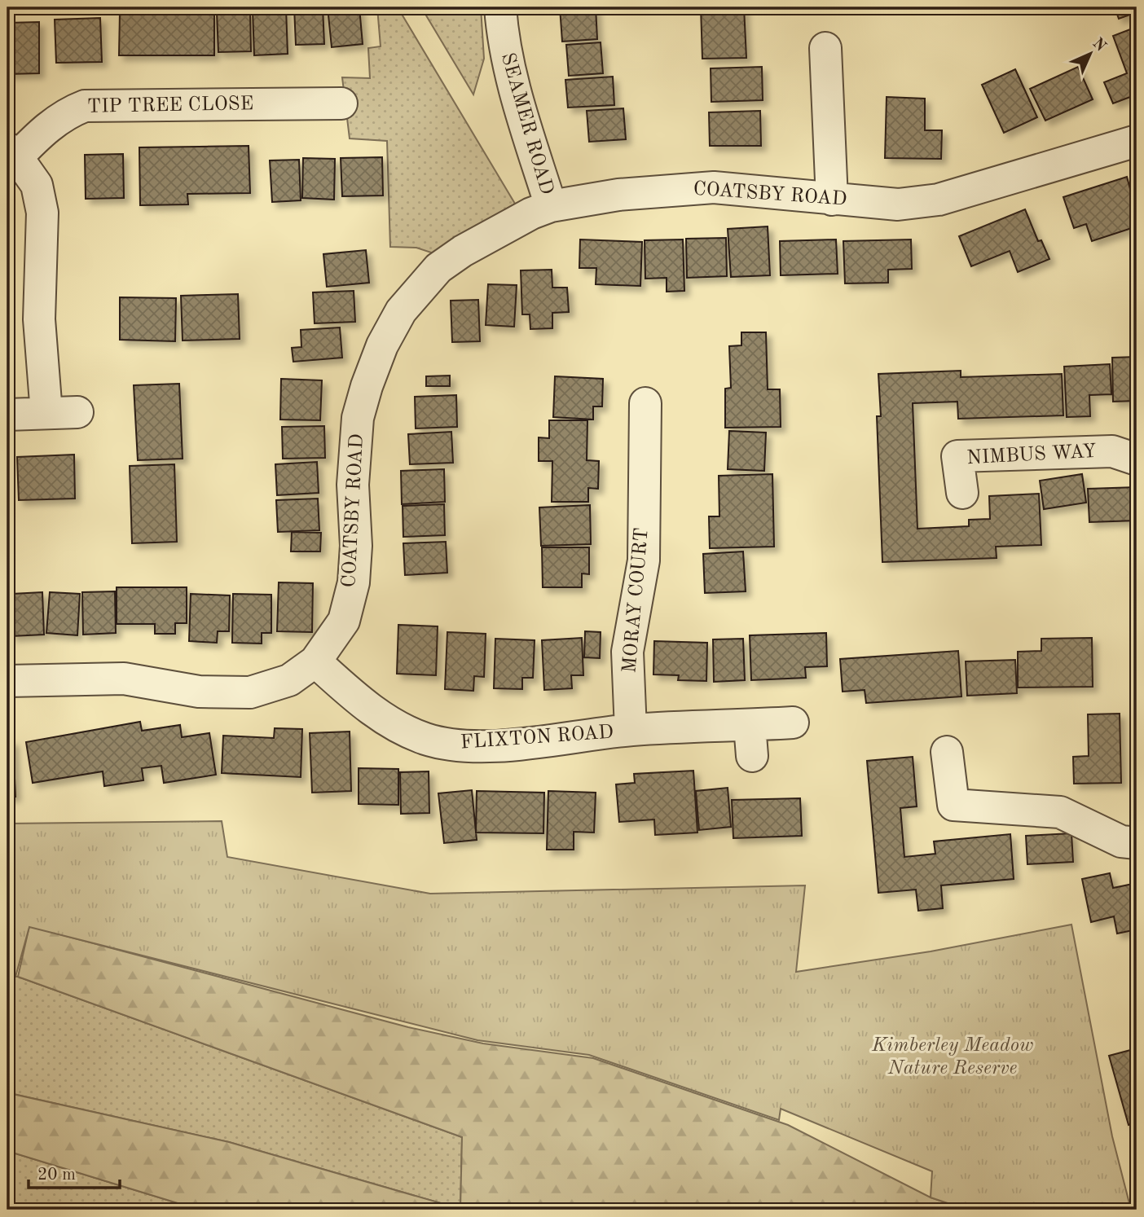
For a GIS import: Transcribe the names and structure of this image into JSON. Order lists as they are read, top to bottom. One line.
{"streets":{"street":["TIP TREE CLOSE","SEAMER ROAD","COATSBY ROAD","NIMBUS WAY","MORAY COURT","FLIXTON ROAD"]},"crossings":[["SEAMER ROAD","COATSBY ROAD"],["COATSBY ROAD","FLIXTON ROAD"],["MORAY COURT","FLIXTON ROAD"]],"parks":["Kimberley Meadow Nature Reserve"],"scale_bar":"20 m","north":"top right"}
